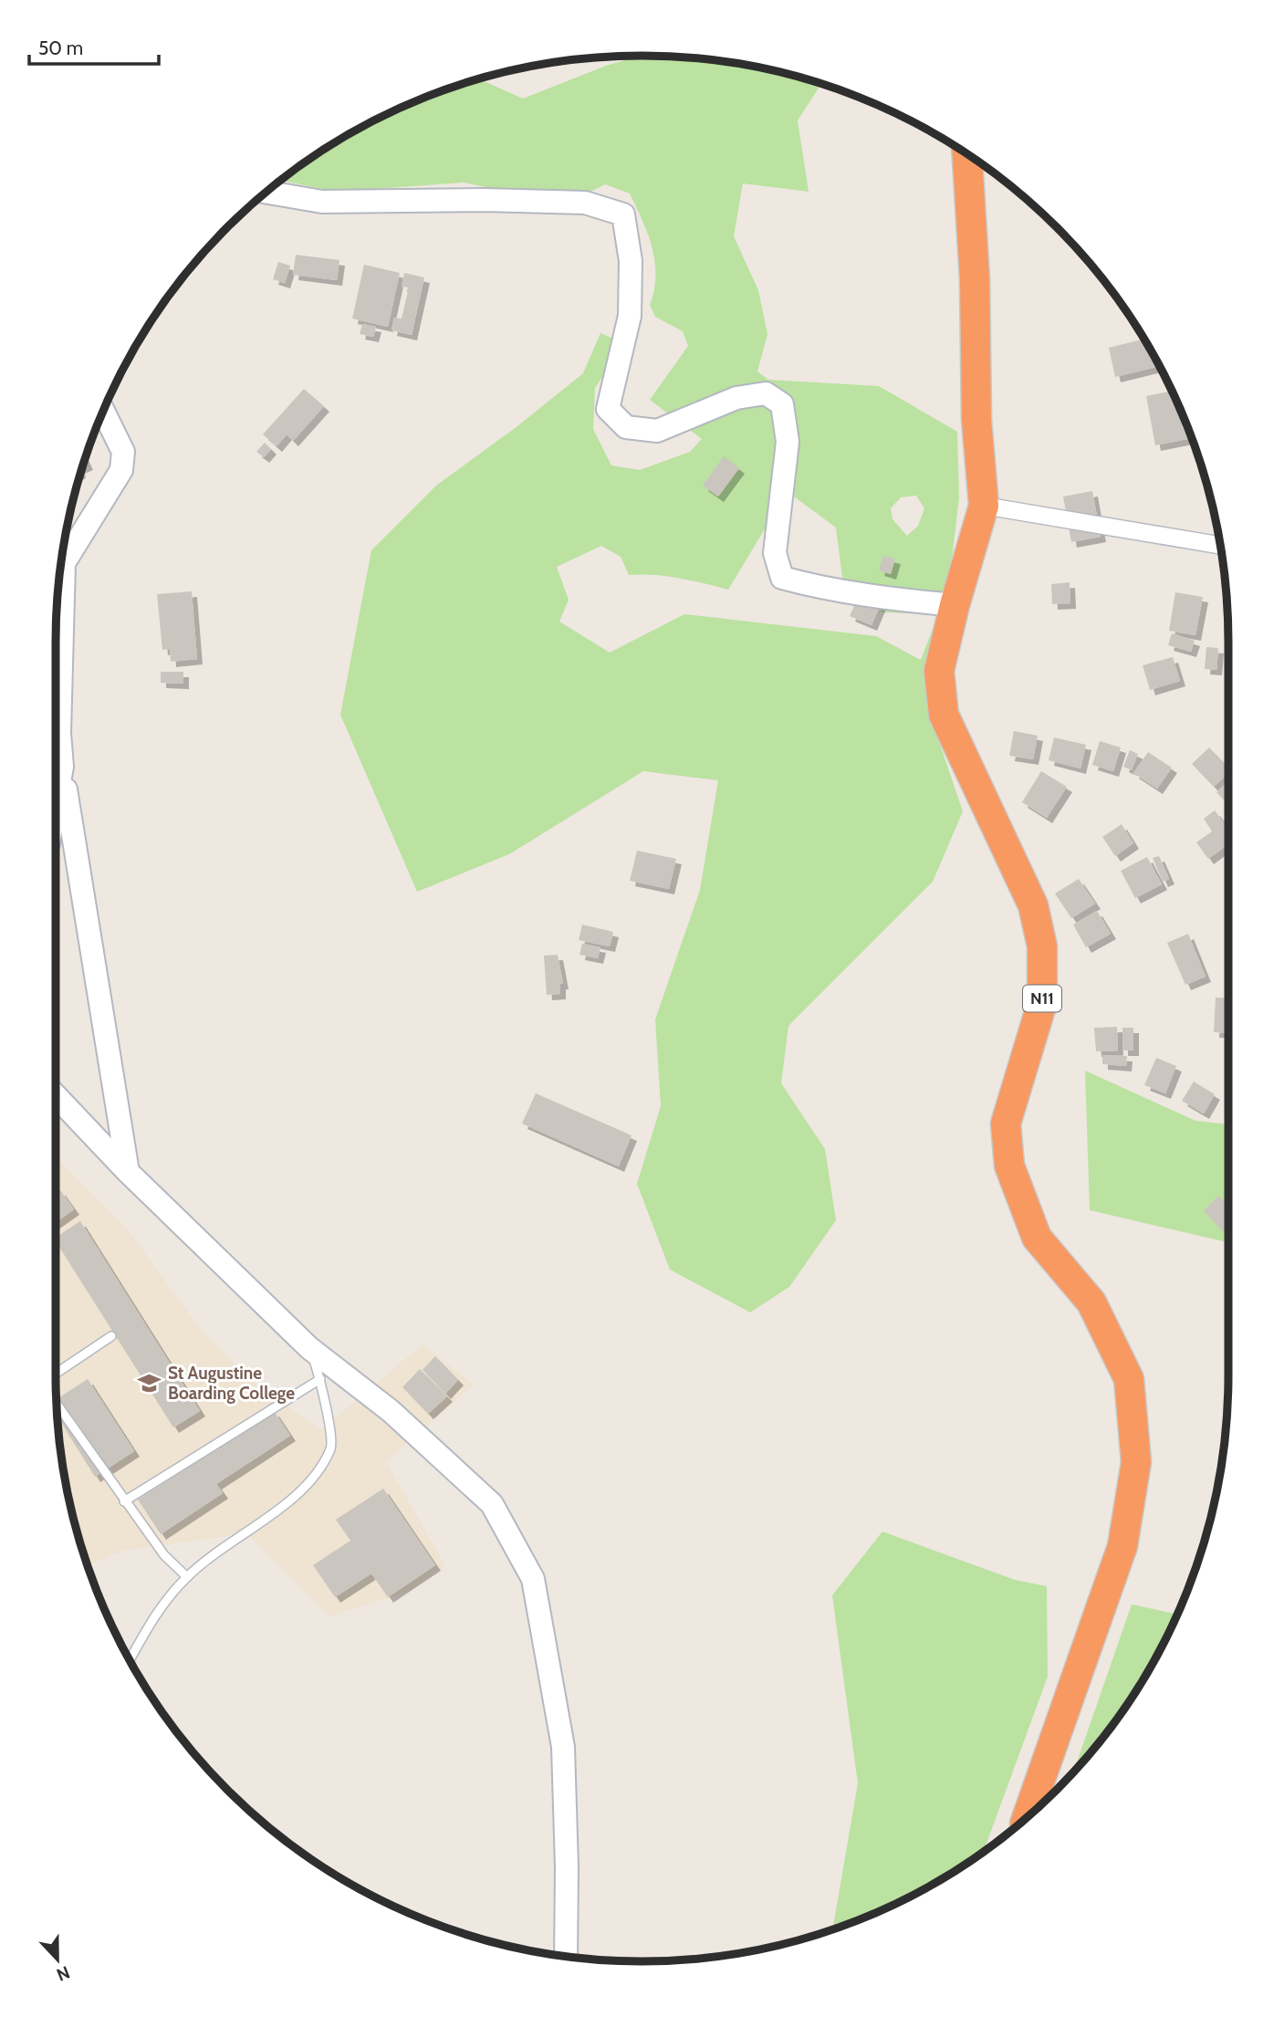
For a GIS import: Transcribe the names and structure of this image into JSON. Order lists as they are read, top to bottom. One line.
{"streets":{"highway":["N11"]},"places":{"school or university":["St Augustine Boarding College"]},"scale_bar":"50 m","north":"bottom"}
